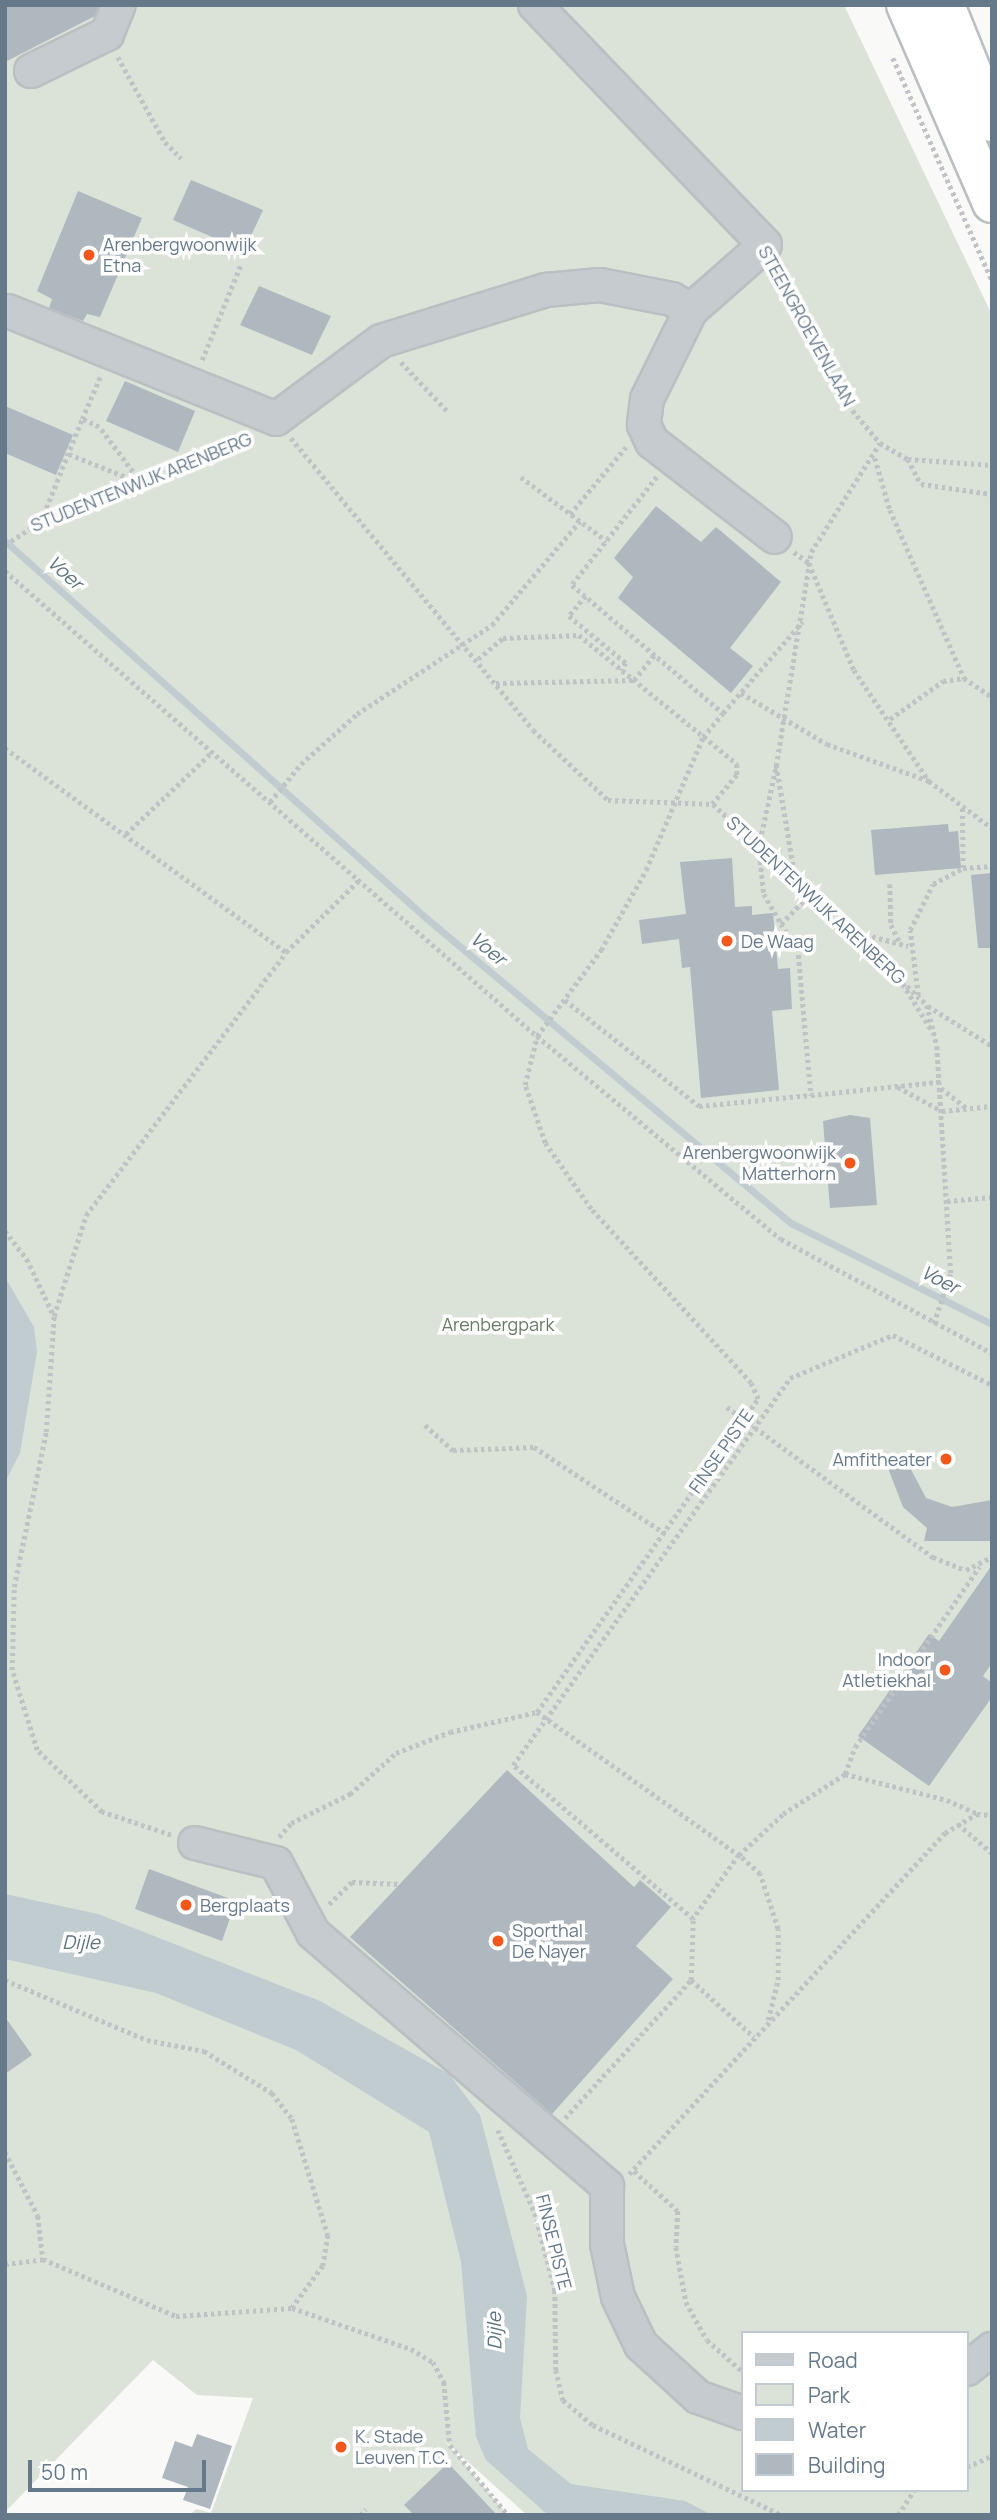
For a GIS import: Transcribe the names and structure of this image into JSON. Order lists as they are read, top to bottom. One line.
{"streets":{"street":["STEENGROEVENLAAN","STUDENTENWIJK ARENBERG"],"path":["FINSE PISTE"]},"water":["Voer","Dijle"],"parks":["Arenbergpark"],"places":["Arenbergwoonwijk Etna","De Waag","Arenbergwoonwijk Matterhorn","Amfitheater","Indoor Atletiekhal","Bergplaats","Sporthal De Nayer","K. Stade Leuven T.C."],"legend":["Road","Park","Water","Building"],"scale_bar":"50 m"}
